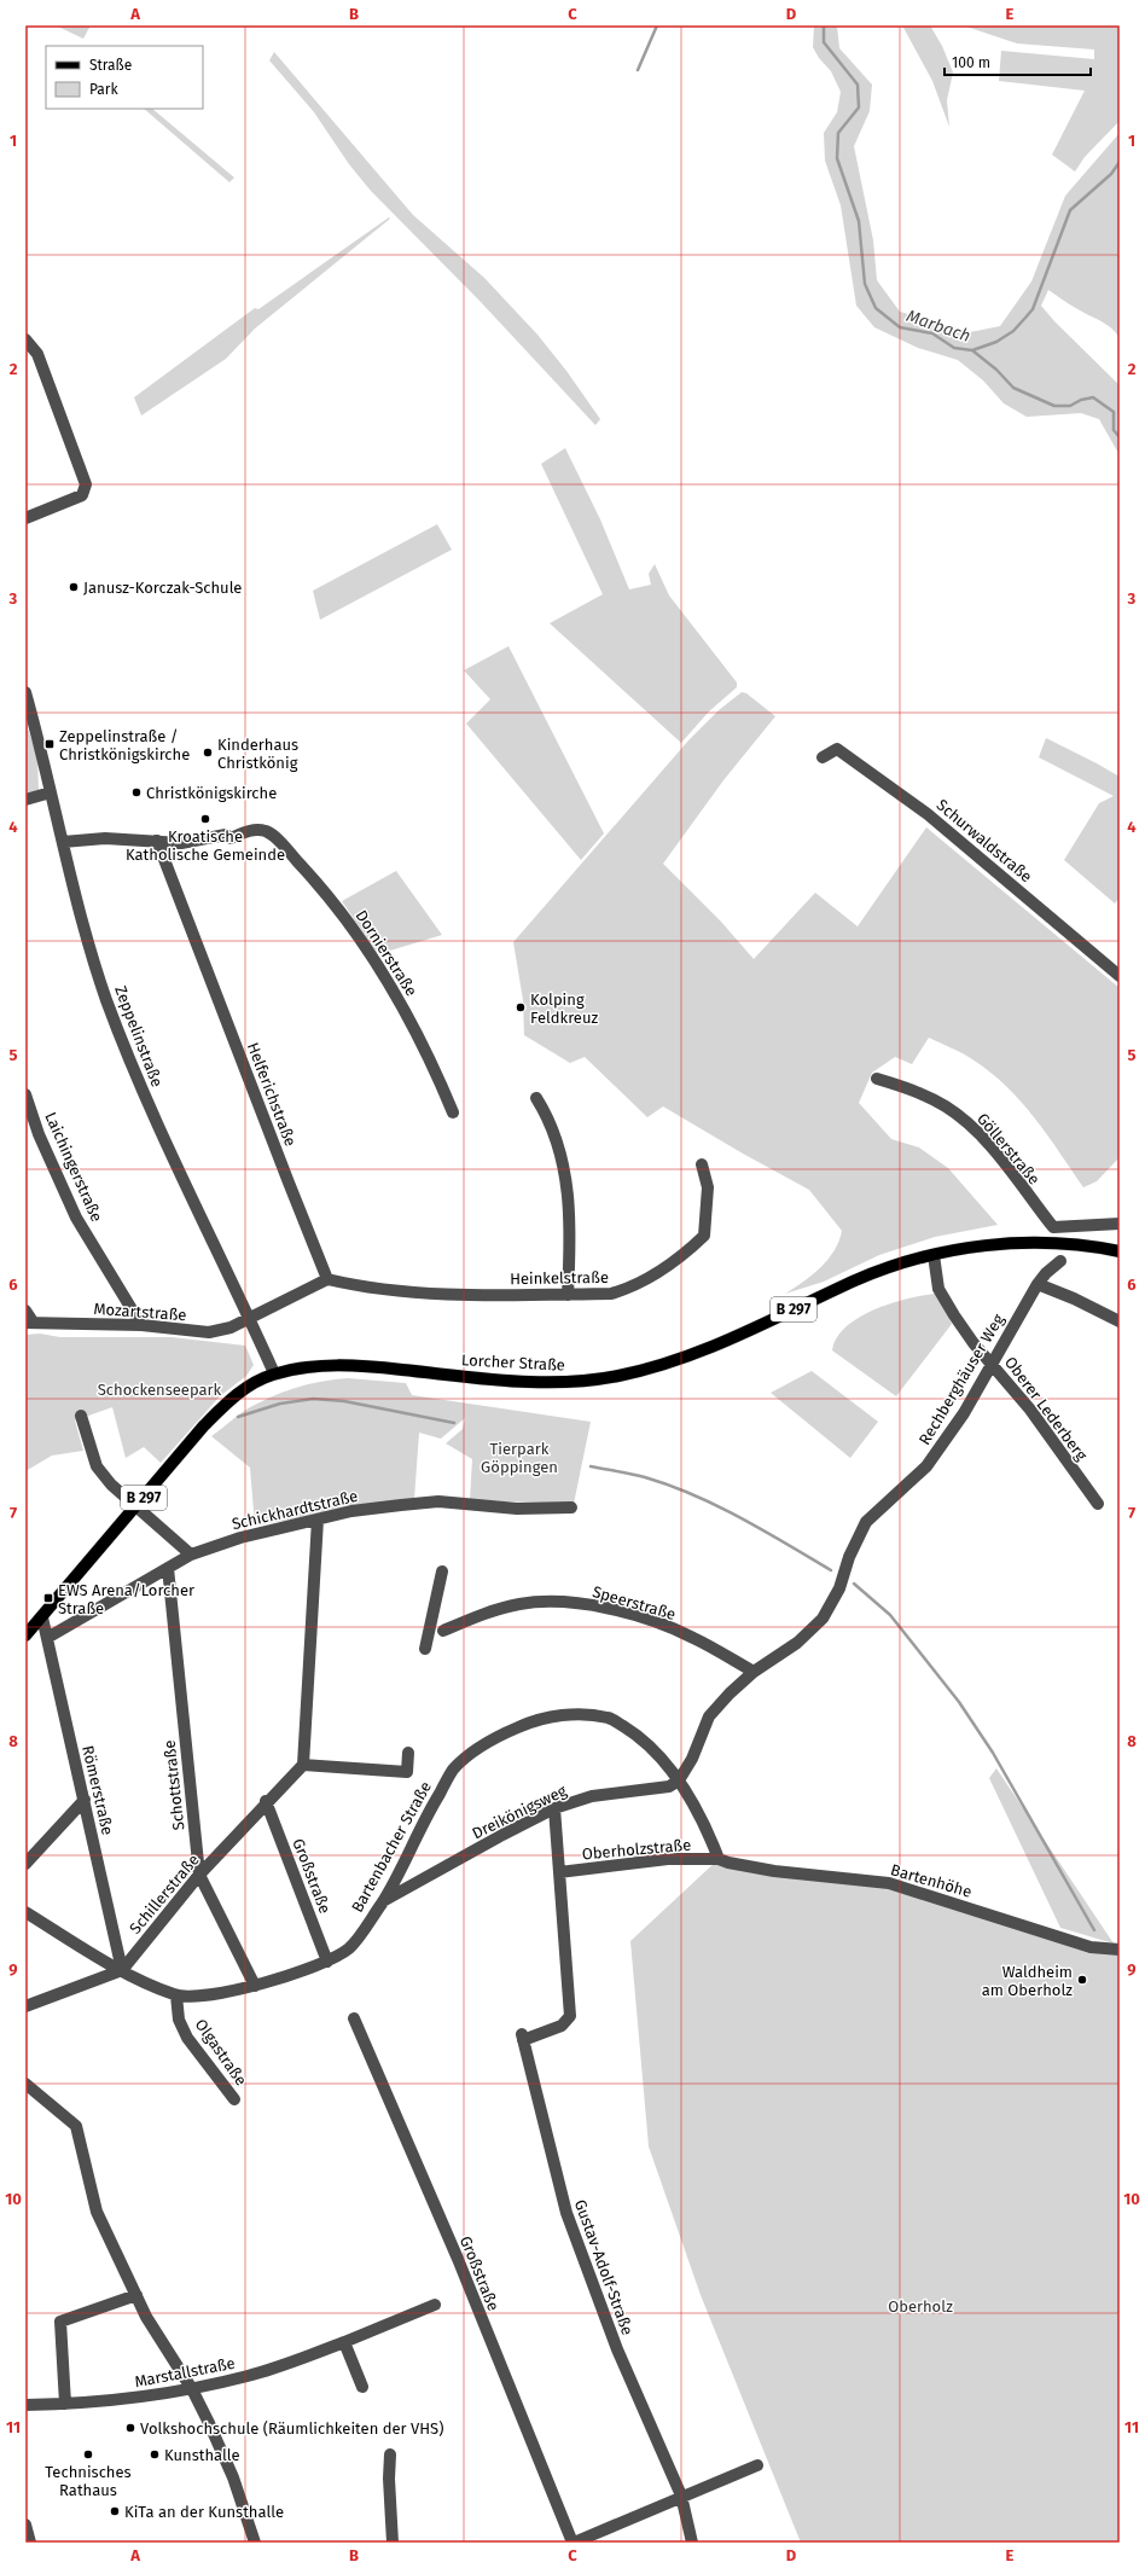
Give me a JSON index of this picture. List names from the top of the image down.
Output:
{
  "streets": {
    "main road": ["B 297", "Lorcher Straße"],
    "street": [
      "Schurwaldstraße",
      "Dornierstraße",
      "Zeppelinstraße",
      "Helferichstraße",
      "Göllerstraße",
      "Laichingerstraße",
      "Heinkelstraße",
      "Mozartstraße",
      "Rechberghäuser Weg",
      "Oberer Lederberg",
      "Schickhardtstraße",
      "Speerstraße",
      "Schottstraße",
      "Römerstraße",
      "Dreikönigsweg",
      "Bartenbacher Straße",
      "Oberholzstraße",
      "Großstraße",
      "Bartenhöhe",
      "Schillerstraße",
      "Olgastraße",
      "Gustav-Adolf-Straße",
      "Marstallstraße"
    ]
  },
  "crossings": [
    ["Dornierstraße", "Helferichstraße"],
    ["Zeppelinstraße", "Mozartstraße"],
    ["Zeppelinstraße", "Lorcher Straße"],
    ["Helferichstraße", "Heinkelstraße"],
    ["Laichingerstraße", "Mozartstraße"],
    ["Lorcher Straße", "Oberer Lederberg"],
    ["Lorcher Straße", "Römerstraße"],
    ["Rechberghäuser Weg", "Oberer Lederberg"],
    ["Rechberghäuser Weg", "Speerstraße"],
    ["Rechberghäuser Weg", "Dreikönigsweg"],
    ["Rechberghäuser Weg", "Bartenbacher Straße"],
    ["Schickhardtstraße", "Schottstraße"],
    ["Schickhardtstraße", "Römerstraße"],
    ["Schottstraße", "Bartenbacher Straße"],
    ["Schottstraße", "Schillerstraße"],
    ["Römerstraße", "Bartenbacher Straße"],
    ["Römerstraße", "Schillerstraße"],
    ["Dreikönigsweg", "Bartenbacher Straße"],
    ["Dreikönigsweg", "Gustav-Adolf-Straße"],
    ["Bartenbacher Straße", "Oberholzstraße"],
    ["Bartenbacher Straße", "Großstraße"],
    ["Bartenbacher Straße", "Bartenhöhe"],
    ["Bartenbacher Straße", "Schillerstraße"],
    ["Bartenbacher Straße", "Olgastraße"],
    ["Oberholzstraße", "Bartenhöhe"],
    ["Oberholzstraße", "Gustav-Adolf-Straße"],
    ["Großstraße", "Schillerstraße"]
  ],
  "water": ["Marbach"],
  "parks": ["Schockenseepark", "Tierpark Göppingen", "Oberholz"],
  "places": {
    "other": [
      "Janusz-Korczak-Schule",
      "Kinderhaus Christkönig",
      "Christkönigskirche",
      "Kroatische Katholische Gemeinde",
      "Kolping Feldkreuz",
      "Waldheim am Oberholz",
      "Volkshochschule (Räumlichkeiten der VHS)",
      "Technisches Rathaus",
      "Kunsthalle",
      "KiTa an der Kunsthalle"
    ],
    "transit": ["Zeppelinstraße / Christkönigskirche", "EWS Arena/Lorcher Straße"]
  },
  "legend": ["Straße", "Park"],
  "scale_bar": "100 m",
  "grid": {
    "columns": [
      "A",
      "B",
      "C",
      "D",
      "E"
    ],
    "rows": [
      "1",
      "2",
      "3",
      "4",
      "5",
      "6",
      "7",
      "8",
      "9",
      "10",
      "11"
    ]
  }
}
